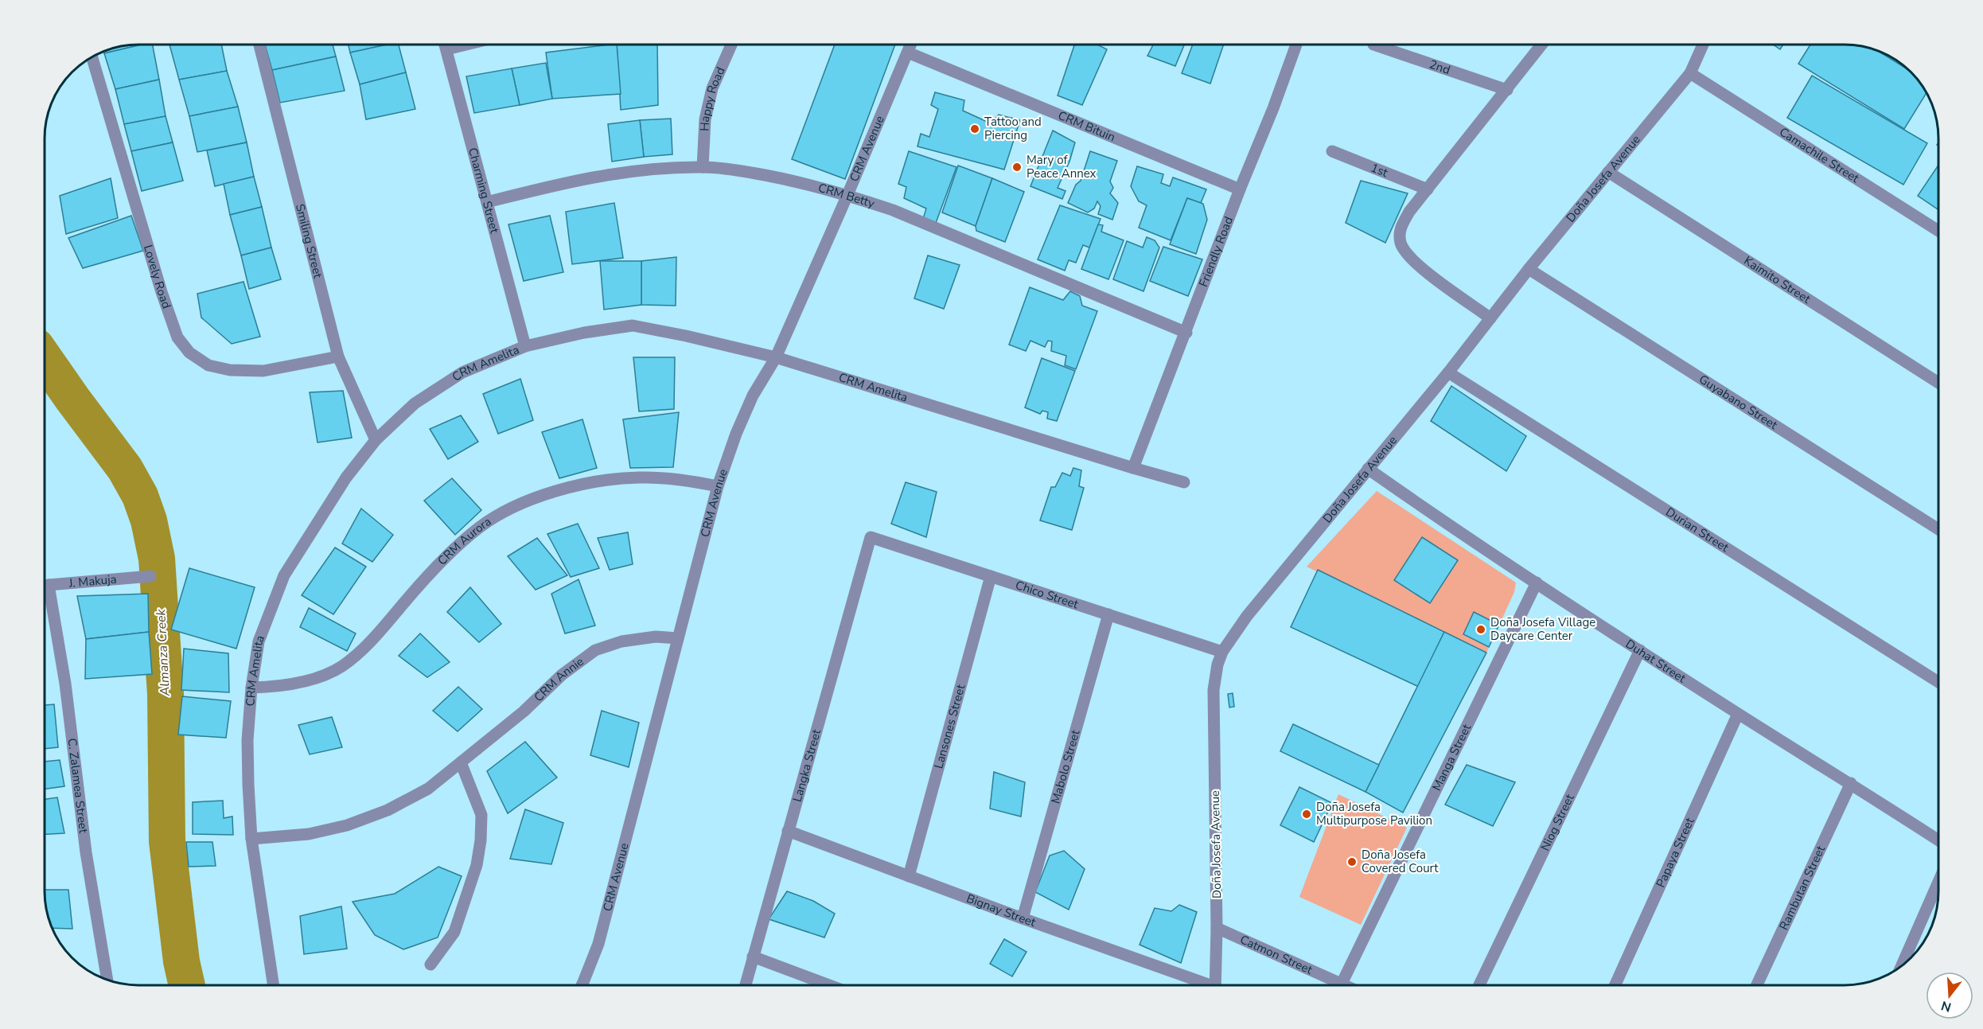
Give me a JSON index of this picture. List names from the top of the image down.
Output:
{
  "streets": {
    "street": [
      "2nd",
      "Happy Road",
      "CRM Bituin",
      "CRM Avenue",
      "Camachile Street",
      "1st",
      "Doña Josefa Avenue",
      "Charming Street",
      "CRM Betty",
      "Smiling Street",
      "Friendly Road",
      "Lovely Road",
      "Kaimito Street",
      "CRM Amelita",
      "Guyabano Street",
      "Durian Street",
      "CRM Aurora",
      "J. Makuja",
      "Chico Street",
      "Duhat Street",
      "CRM Annie",
      "Lansones Street",
      "Manga Street",
      "Langka Street",
      "Mabolo Street",
      "C. Zalamea Street",
      "Niog Street",
      "Papaya Street",
      "Rambutan Street",
      "Bignay Street",
      "Catmon Street"
    ]
  },
  "crossings": [
    ["Happy Road", "CRM Betty"],
    ["CRM Bituin", "CRM Avenue"],
    ["CRM Bituin", "Friendly Road"],
    ["CRM Avenue", "CRM Betty"],
    ["CRM Avenue", "CRM Amelita"],
    ["CRM Avenue", "CRM Aurora"],
    ["CRM Avenue", "CRM Annie"],
    ["Camachile Street", "Doña Josefa Avenue"],
    ["Doña Josefa Avenue", "Kaimito Street"],
    ["Doña Josefa Avenue", "Guyabano Street"],
    ["Doña Josefa Avenue", "Durian Street"],
    ["Doña Josefa Avenue", "Chico Street"],
    ["Doña Josefa Avenue", "Duhat Street"],
    ["Doña Josefa Avenue", "Catmon Street"],
    ["Charming Street", "CRM Betty"],
    ["Charming Street", "CRM Amelita"],
    ["CRM Betty", "Friendly Road"],
    ["Smiling Street", "Lovely Road"],
    ["Smiling Street", "CRM Amelita"],
    ["Friendly Road", "CRM Amelita"],
    ["CRM Amelita", "CRM Aurora"],
    ["CRM Amelita", "CRM Annie"],
    ["J. Makuja", "C. Zalamea Street"],
    ["Chico Street", "Lansones Street"],
    ["Chico Street", "Langka Street"],
    ["Chico Street", "Mabolo Street"],
    ["Duhat Street", "Manga Street"],
    ["Duhat Street", "Niog Street"],
    ["Duhat Street", "Papaya Street"],
    ["Duhat Street", "Rambutan Street"],
    ["Lansones Street", "Bignay Street"],
    ["Manga Street", "Catmon Street"],
    ["Langka Street", "Bignay Street"],
    ["Mabolo Street", "Bignay Street"]
  ],
  "water": ["Almanza Creek"],
  "places": [
    "Tattoo and Piercing",
    "Mary of Peace Annex",
    "Doña Josefa Village Daycare Center",
    "Doña Josefa Multipurpose Pavilion",
    "Doña Josefa Covered Court"
  ],
  "north": "bottom"
}
